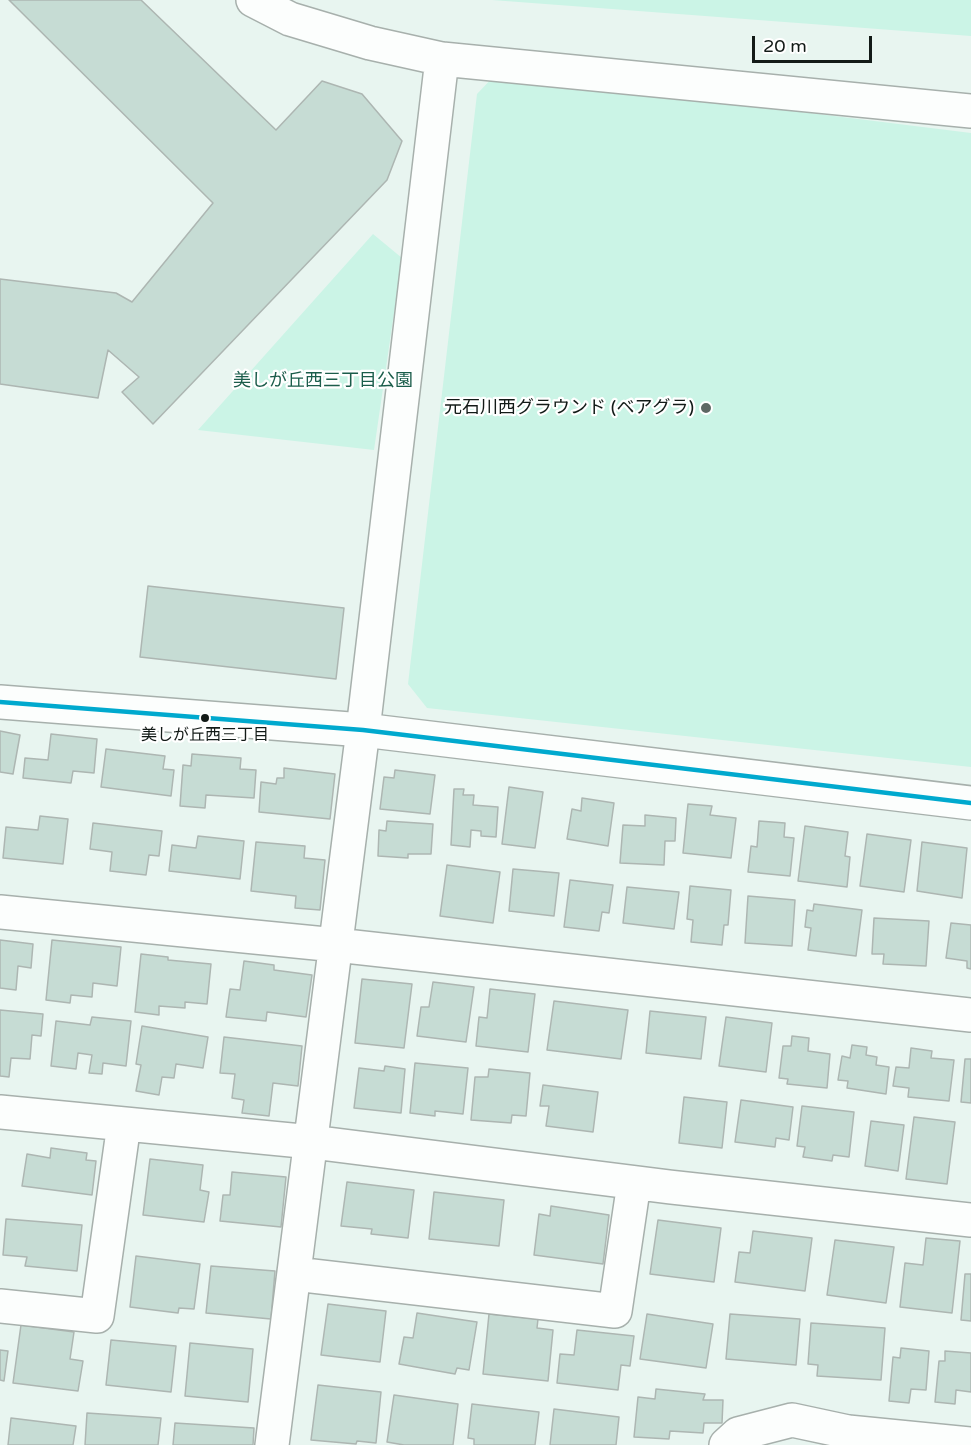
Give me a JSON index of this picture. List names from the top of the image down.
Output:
{
  "parks": ["美しが丘西三丁目公園"],
  "places": ["元石川西グラウンド (ベアグラ)", "美しが丘西三丁目"],
  "scale_bar": "20 m"
}
